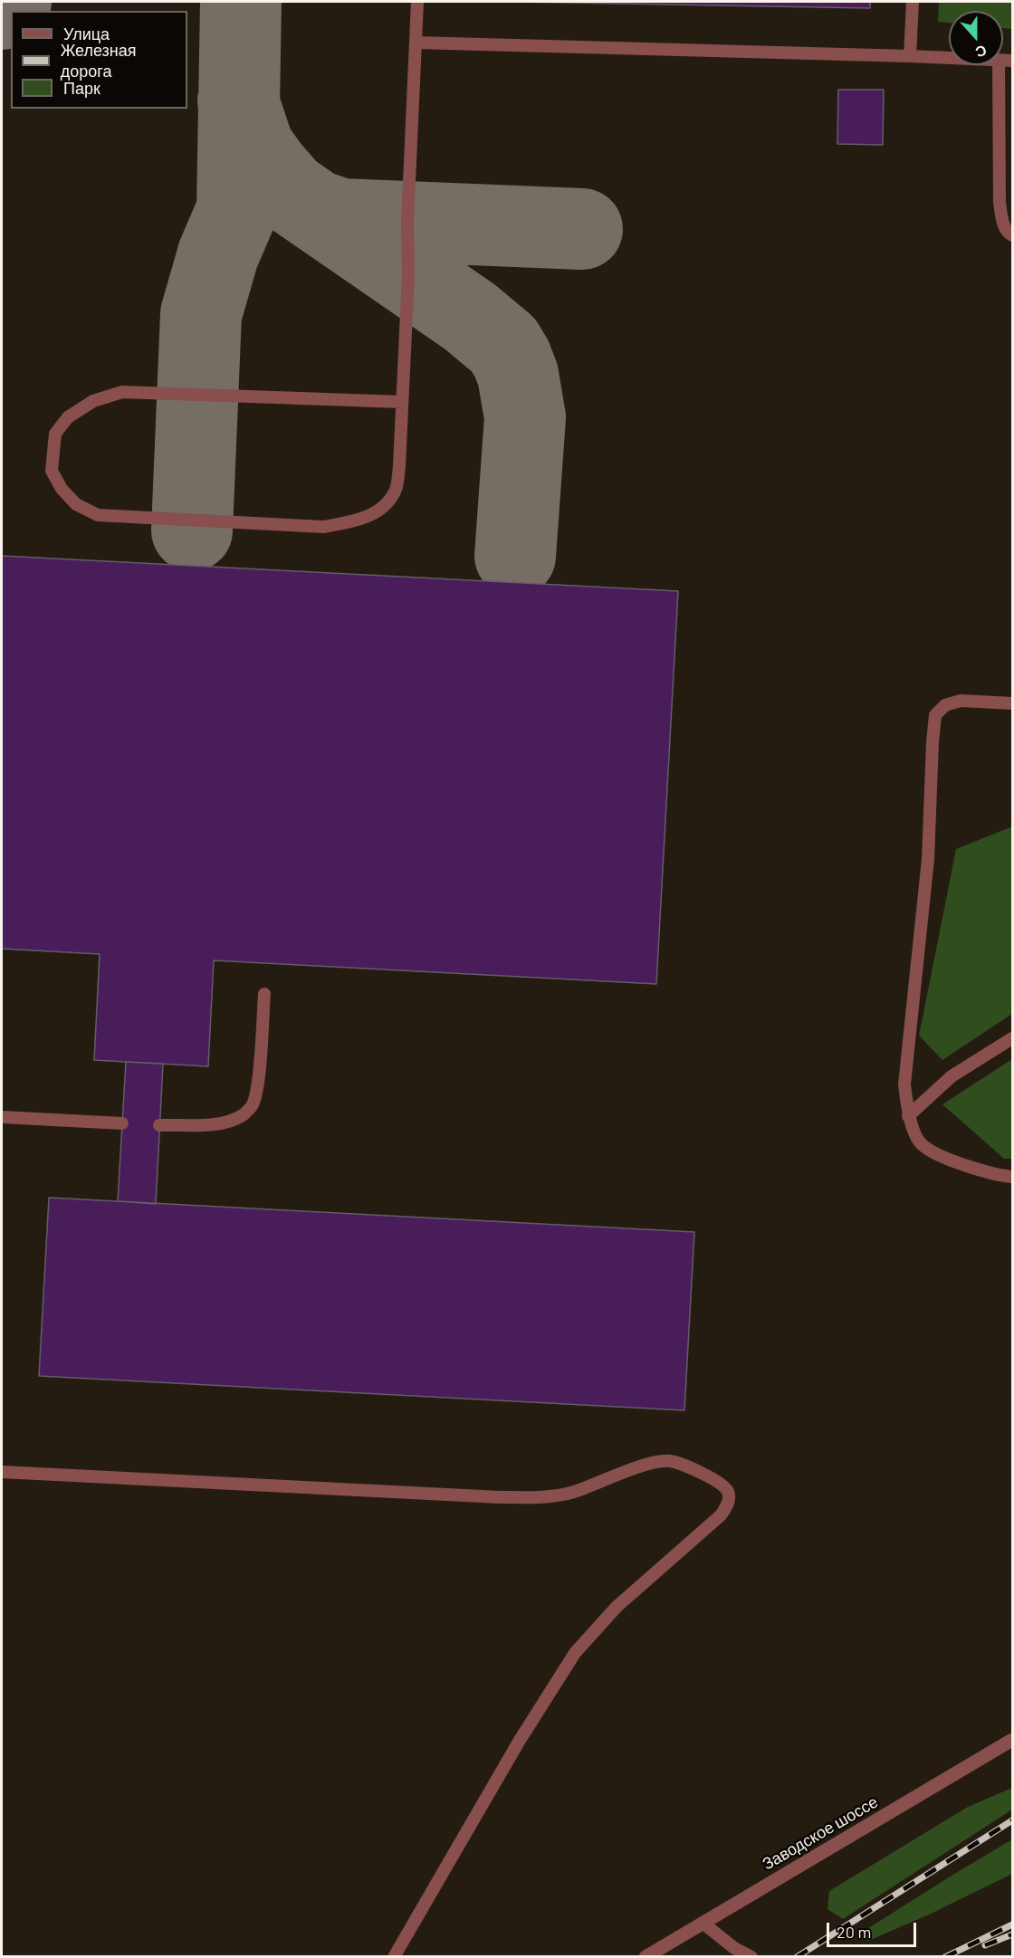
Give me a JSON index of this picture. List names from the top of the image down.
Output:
{
  "streets": {
    "street": ["Заводское шоссе"]
  },
  "legend": ["Улица", "Железная дорога", "Парк"],
  "scale_bar": "20 m",
  "north": "bottom"
}
